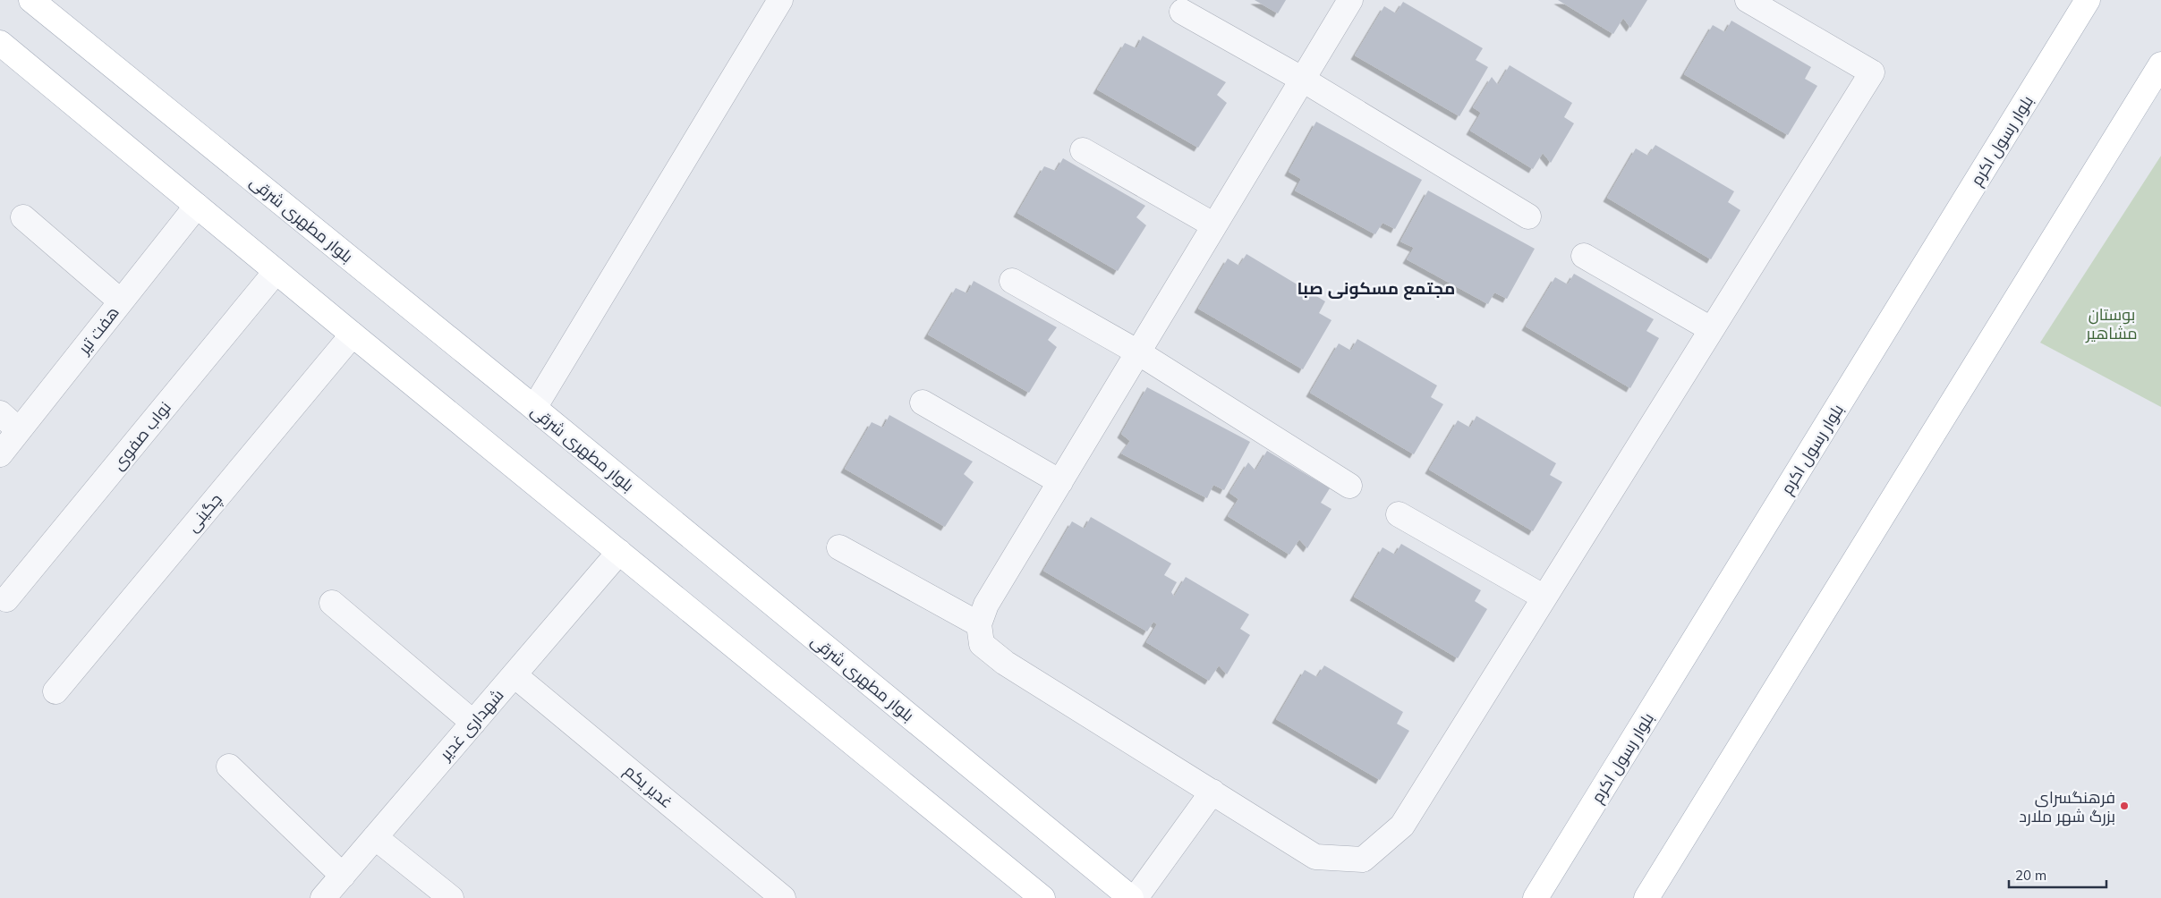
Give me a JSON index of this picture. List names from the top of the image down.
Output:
{
  "streets": {
    "main road": ["بلوار رسول اکرم", "بلوار مطهری شرقی"],
    "street": [
      "هفت تیر",
      "نواب صفوی",
      "چگینی",
      "شهداری غدیر",
      "غدیر یکم"
    ]
  },
  "crossings": [
    ["شهداری غدیر", "غدیر یکم"]
  ],
  "districts": ["مجتمع مسکونی صبا"],
  "parks": ["بوستان مشاهیر"],
  "places": ["فرهنگسرای بزرگ شهر ملارد"],
  "scale_bar": "20 m"
}
